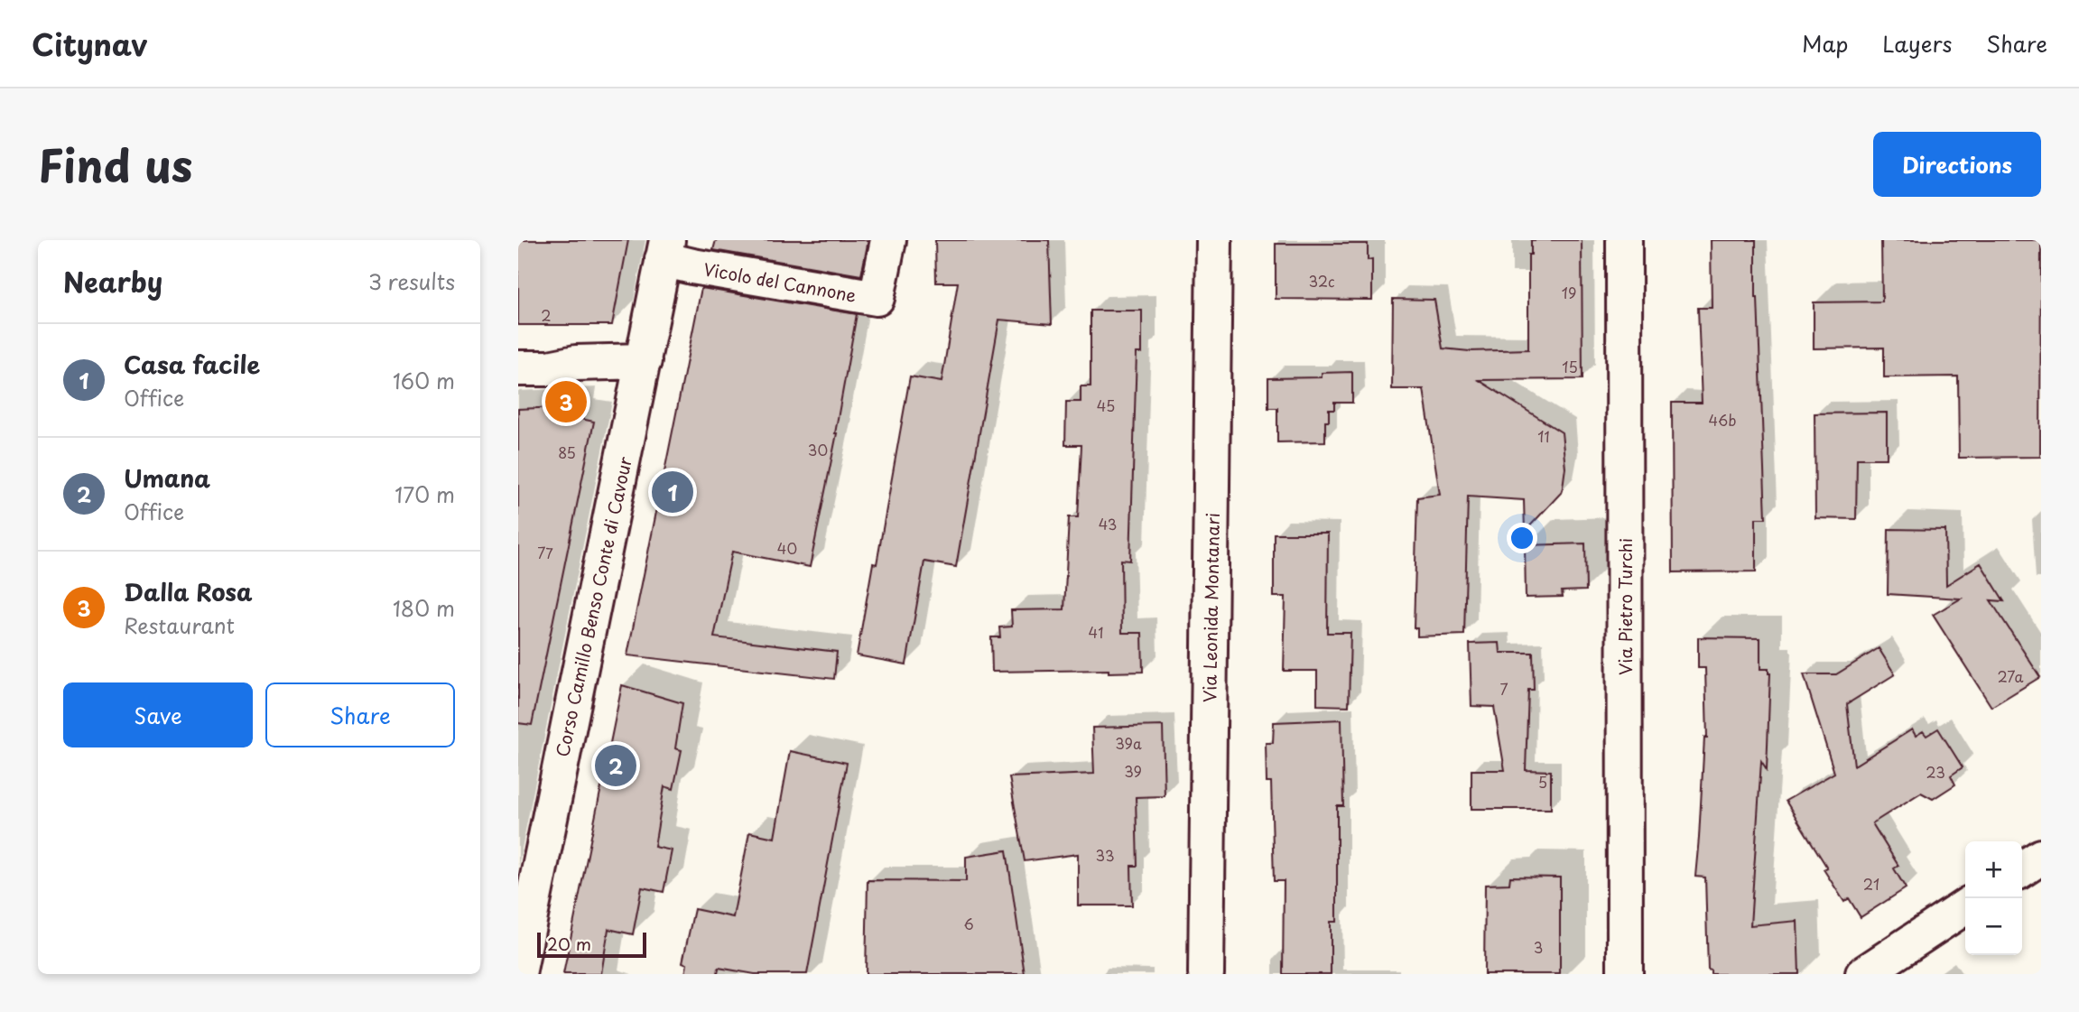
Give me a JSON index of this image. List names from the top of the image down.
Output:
{
  "streets": {
    "street": [
      "Vicolo del Cannone",
      "Corso Camillo Benso Conte di Cavour",
      "Via Pietro Turchi",
      "Via Leonida Montanari"
    ]
  },
  "crossings": [
    ["Vicolo del Cannone", "Corso Camillo Benso Conte di Cavour"]
  ],
  "house_numbers": [
    "32c",
    "19",
    "2",
    "15",
    "45",
    "46b",
    "11",
    "30",
    "85",
    "43",
    "40",
    "77",
    "41",
    "27a",
    "7",
    "39a",
    "39",
    "23",
    "5",
    "33",
    "21",
    "6",
    "3"
  ],
  "scale_bar": "20 m",
  "page": {
    "header": "Citynav",
    "nav": ["Map", "Layers", "Share"],
    "title": "Find us",
    "buttons": [
      "Directions",
      ["Save", "Share"]
    ],
    "heading": ["Nearby", "3 results"],
    "list": [
      {
        "mark": "1",
        "name": "Casa facile",
        "note": "Office",
        "value": "160 m"
      },
      {
        "mark": "2",
        "name": "Umana",
        "note": "Office",
        "value": "170 m"
      },
      {
        "mark": "3",
        "name": "Dalla Rosa",
        "note": "Restaurant",
        "value": "180 m"
      }
    ],
    "pins": ["3", "1", "2"],
    "map_buttons": ["+", "−"],
    "scale": "20 m"
  }
}
